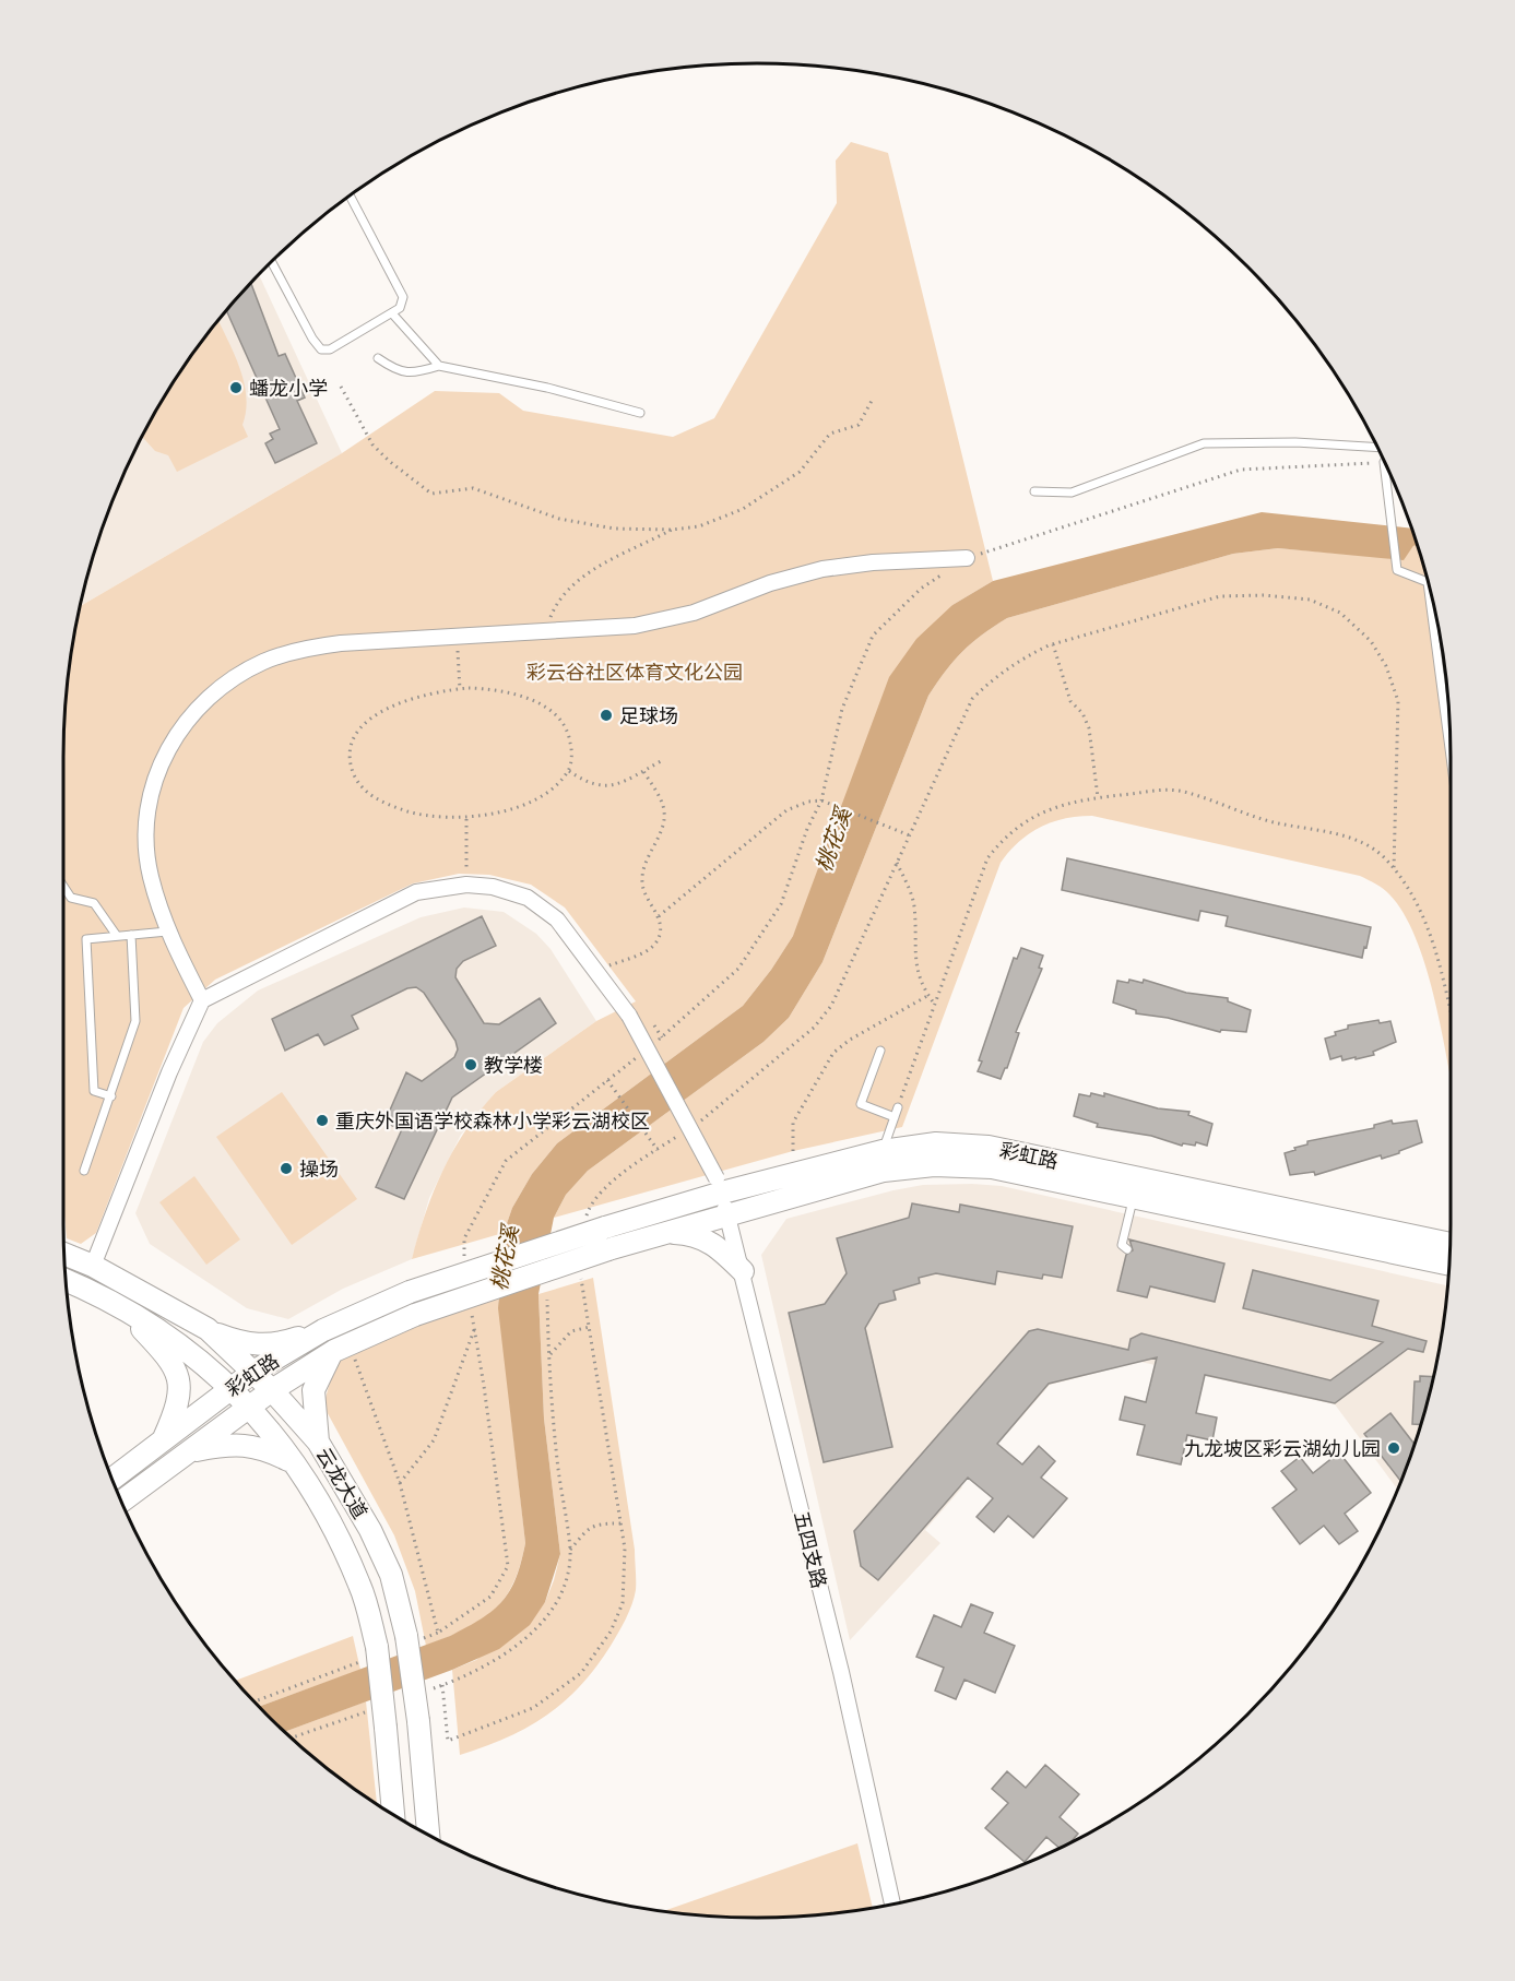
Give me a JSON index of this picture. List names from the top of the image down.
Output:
{
  "streets": {
    "main road": ["彩虹路", "云龙大道"],
    "street": ["五四支路"]
  },
  "crossings": [
    ["彩虹路", "云龙大道"],
    ["彩虹路", "五四支路"]
  ],
  "water": ["桃花溪"],
  "parks": ["彩云谷社区体育文化公园"],
  "places": [
    "蟠龙小学",
    "足球场",
    "教学楼",
    "重庆外国语学校森林小学彩云湖校区",
    "操场",
    "九龙坡区彩云湖幼儿园"
  ]
}
